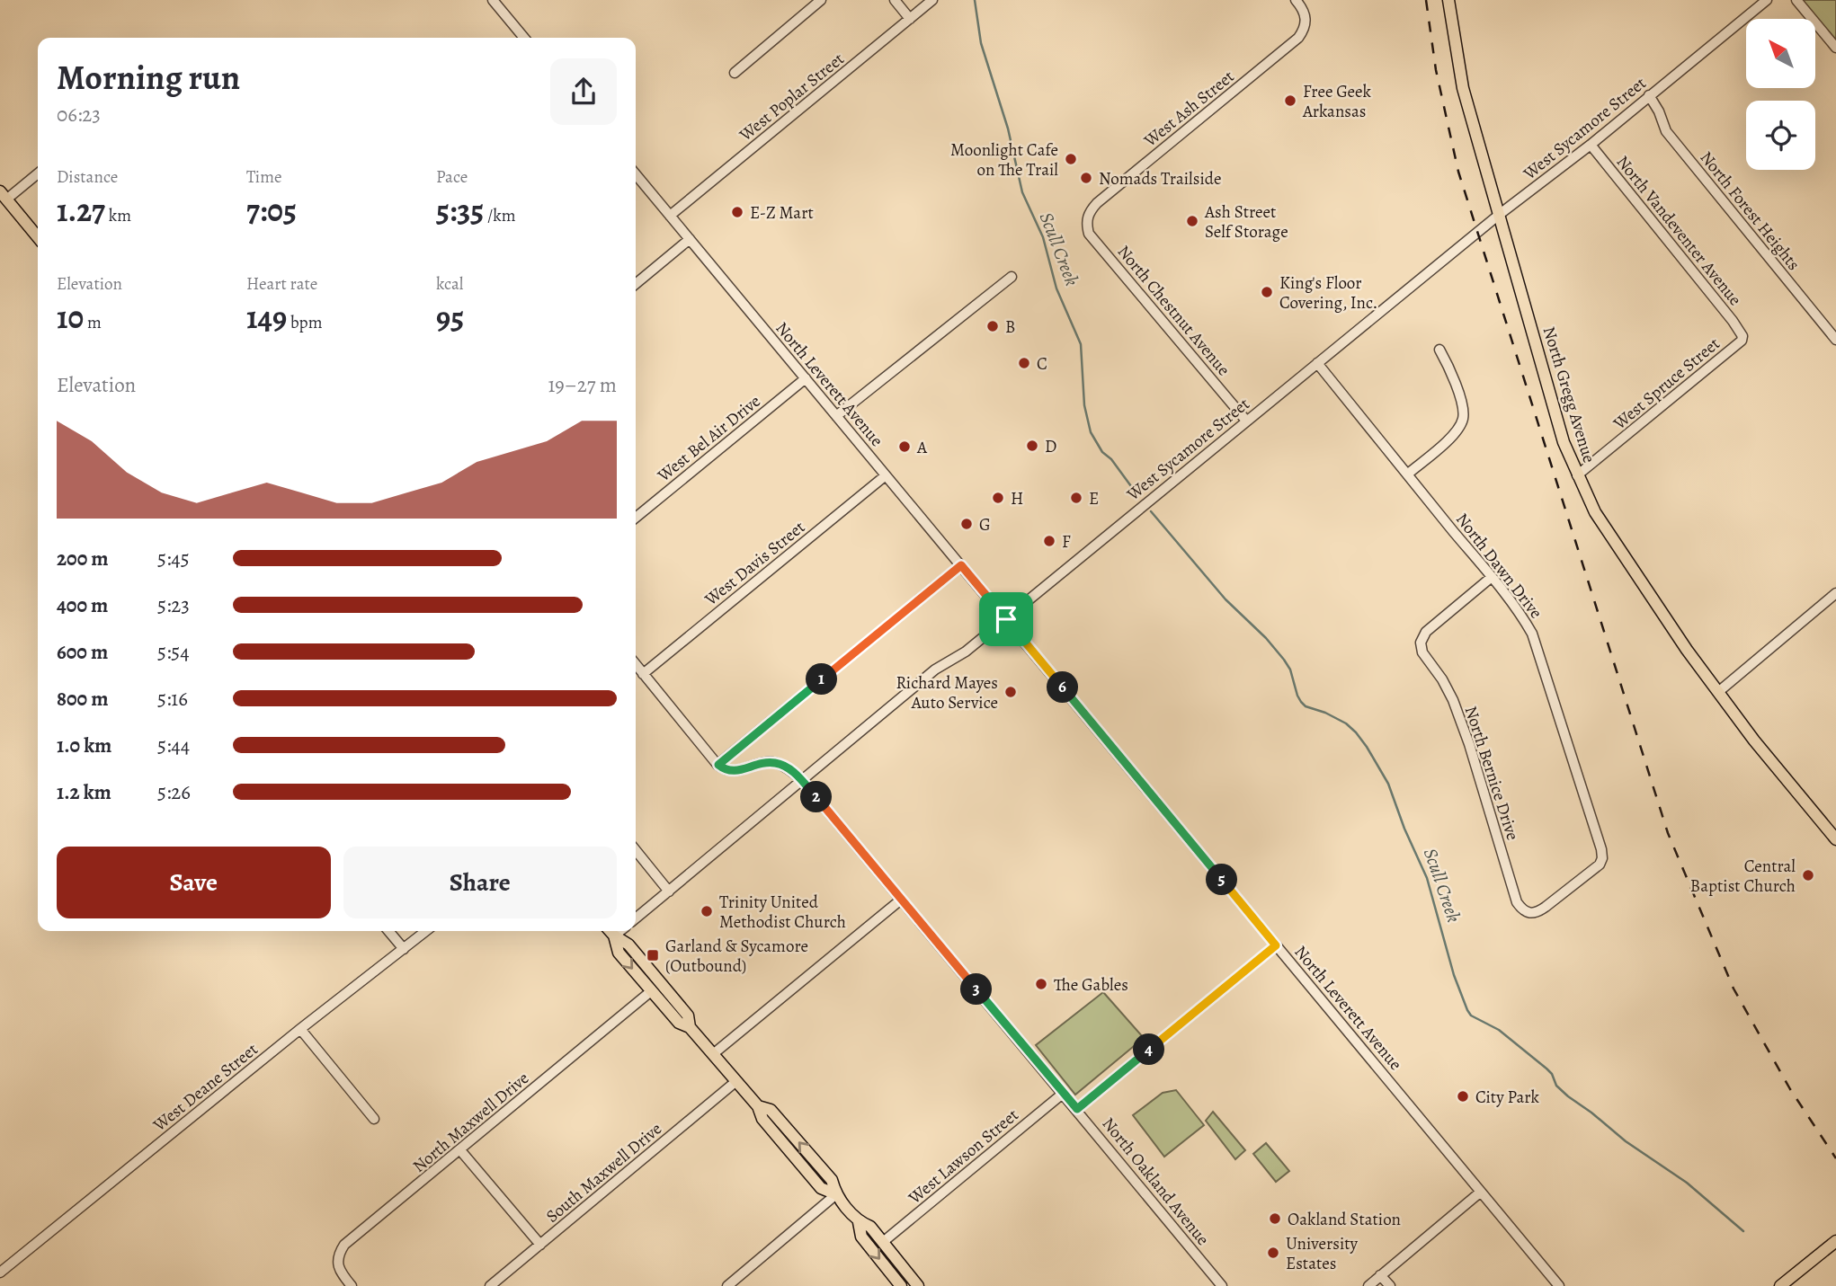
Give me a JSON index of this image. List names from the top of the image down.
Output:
{
  "streets": {
    "main road": ["North Gregg Avenue"],
    "street": [
      "West Poplar Street",
      "West Ash Street",
      "West Sycamore Street",
      "North Forest Heights",
      "North Vandeventer Avenue",
      "North Chestnut Avenue",
      "West Spruce Street",
      "North Leverett Avenue",
      "West Bel Air Drive",
      "West Davis Street",
      "North Dawn Drive",
      "North Bernice Drive",
      "West Deane Street",
      "North Maxwell Drive",
      "West Lawson Street",
      "South Maxwell Drive",
      "North Oakland Avenue"
    ]
  },
  "crossings": [
    ["West Poplar Street", "North Leverett Avenue"],
    ["West Ash Street", "North Chestnut Avenue"],
    ["West Sycamore Street", "North Forest Heights"],
    ["West Sycamore Street", "North Vandeventer Avenue"],
    ["West Sycamore Street", "North Chestnut Avenue"],
    ["West Sycamore Street", "North Leverett Avenue"],
    ["West Sycamore Street", "North Gregg Avenue"],
    ["West Sycamore Street", "North Dawn Drive"],
    ["West Sycamore Street", "North Oakland Avenue"],
    ["North Vandeventer Avenue", "West Spruce Street"],
    ["West Spruce Street", "North Gregg Avenue"],
    ["North Leverett Avenue", "West Bel Air Drive"],
    ["North Leverett Avenue", "West Davis Street"],
    ["North Dawn Drive", "North Bernice Drive"],
    ["West Lawson Street", "North Oakland Avenue"]
  ],
  "water": ["Scull Creek"],
  "places": {
    "other": [
      "Free Geek Arkansas",
      "Moonlight Cafe on The Trail",
      "Nomads Trailside",
      "E-Z Mart",
      "Ash Street Self Storage",
      "King's Floor Covering, Inc.",
      "B",
      "C",
      "D",
      "A",
      "H",
      "E",
      "G",
      "F",
      "Richard Mayes Auto Service",
      "Central Baptist Church",
      "Trinity United Methodist Church",
      "The Gables",
      "City Park",
      "Oakland Station",
      "University Estates"
    ],
    "transit": ["Garland & Sycamore (Outbound)"]
  },
  "north": "top left",
  "page": {
    "heading": ["Morning run", "06:23"],
    "stats": [
      ["Distance", "1.27 km"],
      ["Time", "7:05"],
      ["Pace", "5:35 /km"],
      ["Elevation", "10 m"],
      ["Heart rate", "149 bpm"],
      ["kcal", "95"]
    ],
    "chart": ["Elevation", "19–27 m"],
    "list": [
      {
        "name": "200 m",
        "note": "5:45"
      },
      {
        "name": "400 m",
        "note": "5:23"
      },
      {
        "name": "600 m",
        "note": "5:54"
      },
      {
        "name": "800 m",
        "note": "5:16"
      },
      {
        "name": "1.0 km",
        "note": "5:44"
      },
      {
        "name": "1.2 km",
        "note": "5:26"
      }
    ],
    "pins": [
      "1",
      "6",
      "2",
      "5",
      "3",
      "4"
    ],
    "buttons": ["Save", "Share"]
  }
}
